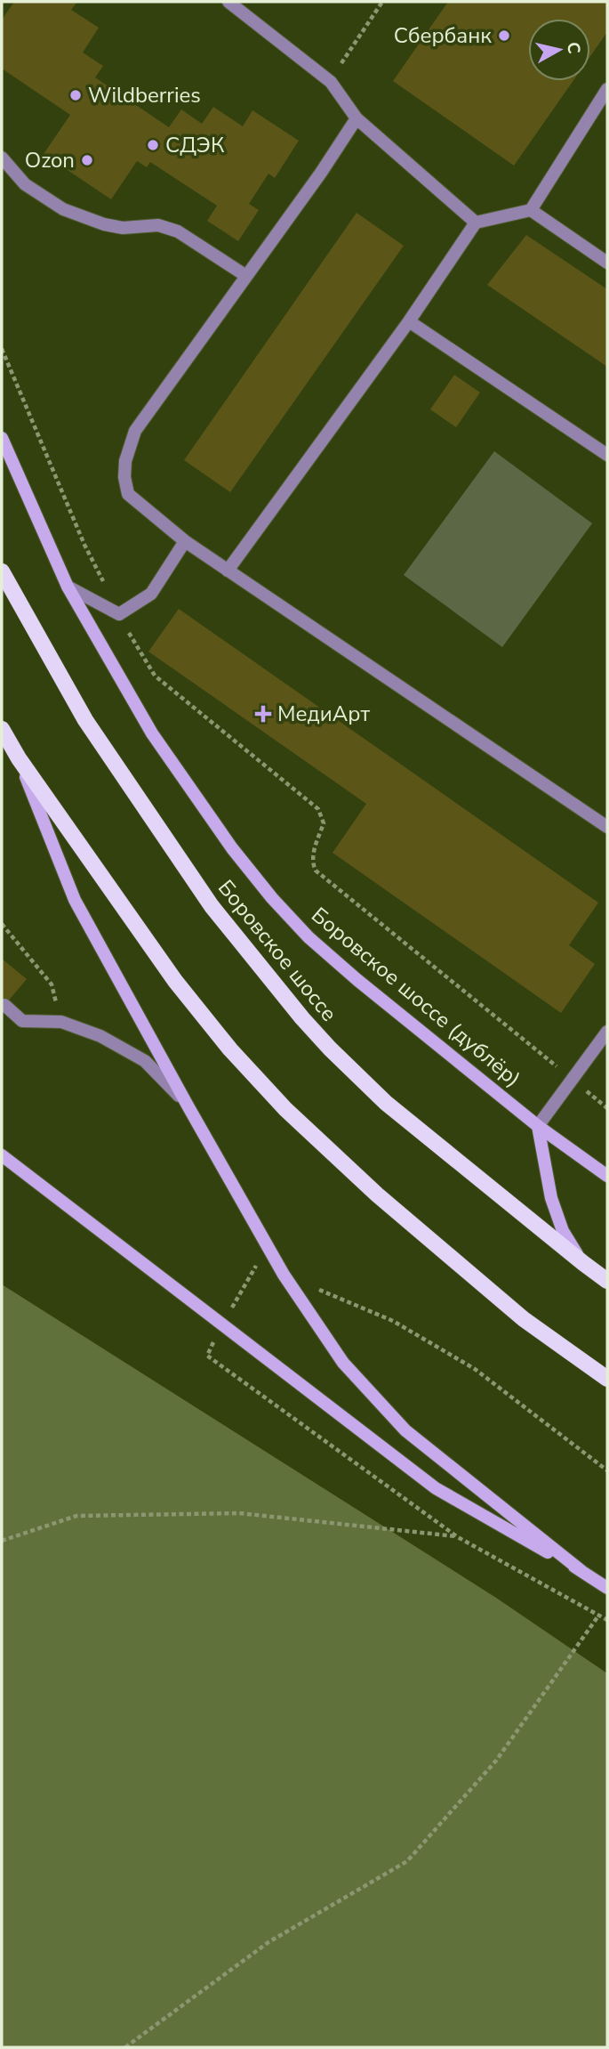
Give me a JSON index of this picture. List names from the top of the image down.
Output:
{
  "streets": {
    "main road": ["Боровское шоссе"],
    "street": ["Боровское шоссе (дублёр)"]
  },
  "places": {
    "other": [
      "Сбербанк",
      "Wildberries",
      "СДЭК",
      "Ozon"
    ],
    "health": ["МедиАрт"]
  },
  "north": "right"
}
